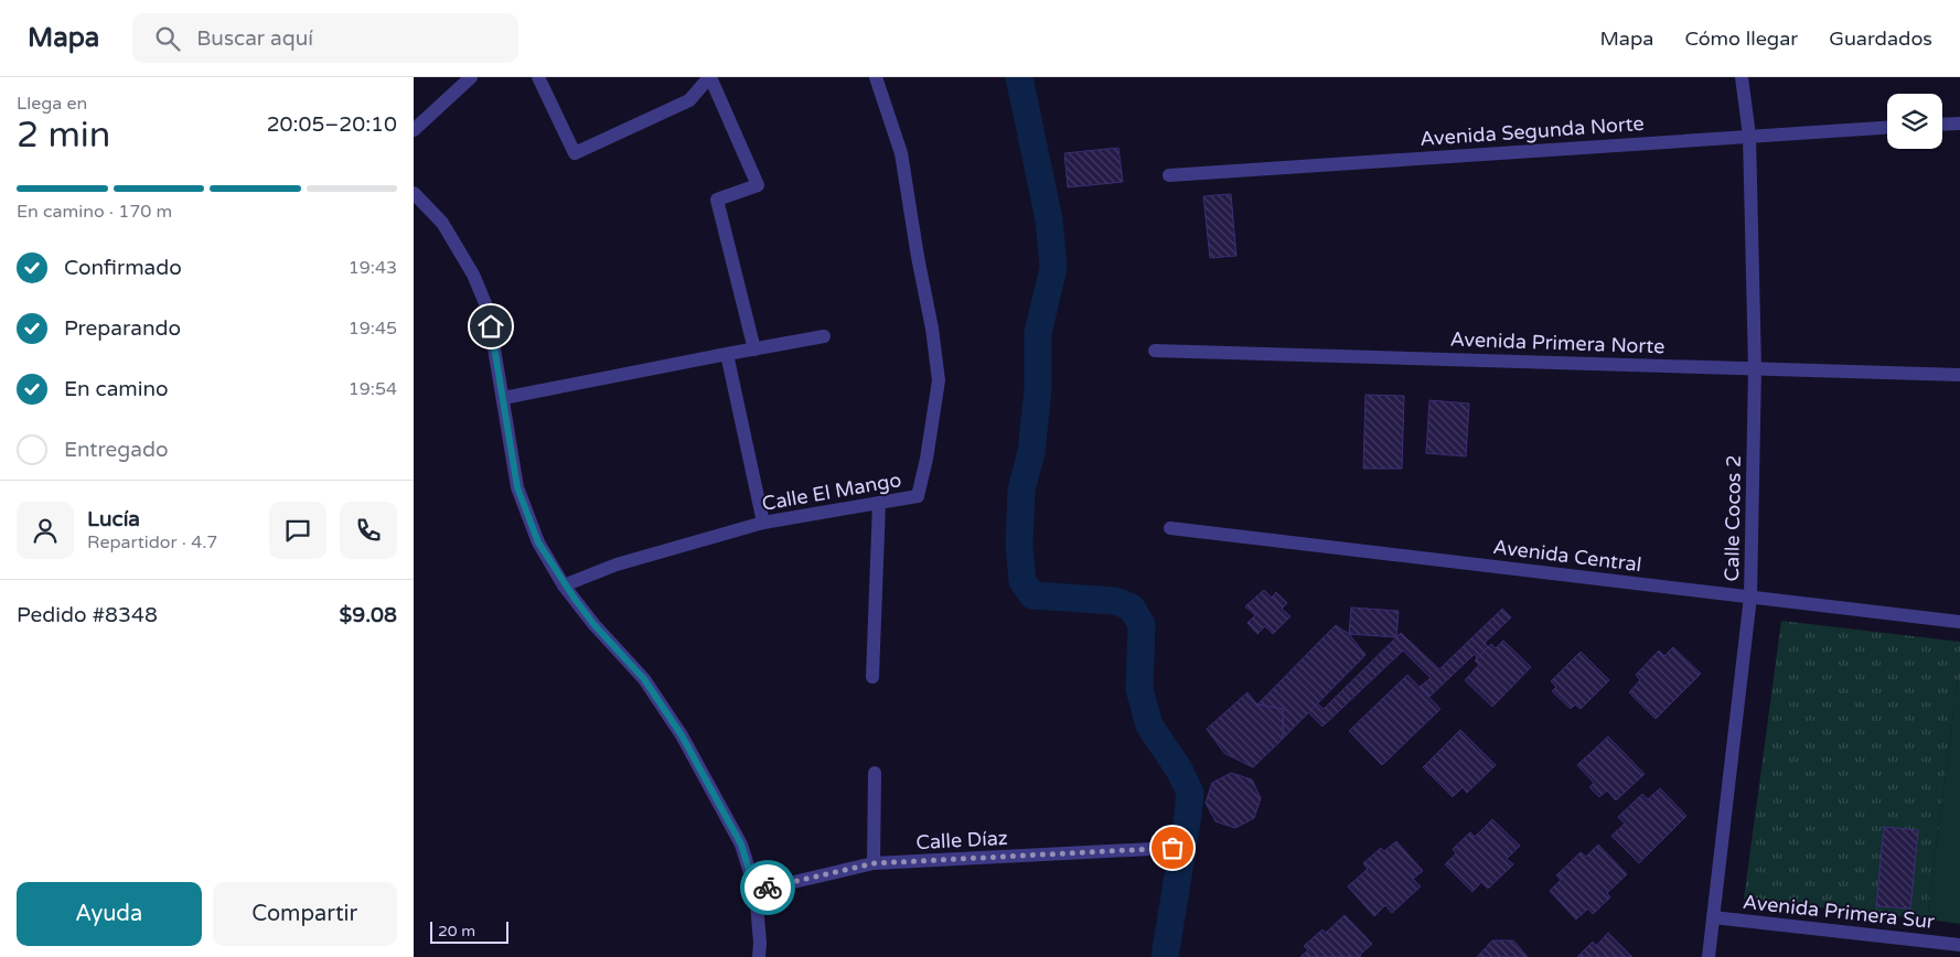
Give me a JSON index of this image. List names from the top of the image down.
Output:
{
  "streets": {
    "street": [
      "Avenida Segunda Norte",
      "Avenida Primera Norte",
      "Calle El Mango",
      "Calle Cocos 2",
      "Avenida Central",
      "Calle Díaz",
      "Avenida Primera Sur"
    ]
  },
  "crossings": [
    ["Avenida Segunda Norte", "Calle Cocos 2"],
    ["Avenida Primera Norte", "Calle Cocos 2"],
    ["Calle Cocos 2", "Avenida Central"],
    ["Calle Cocos 2", "Avenida Primera Sur"]
  ],
  "scale_bar": "20 m",
  "page": {
    "header": "Mapa",
    "search": "Buscar aquí",
    "nav": ["Mapa", "Cómo llegar", "Guardados"],
    "heading": ["2 min", "Llega en", "20:05–20:10"],
    "panel": [
      "Lucía",
      "Repartidor · 4.7",
      "Pedido #8348",
      "$9.08"
    ],
    "bar": "En camino · 170 m",
    "list": [
      ["Confirmado", "19:43"],
      ["Preparando", "19:45"],
      ["En camino", "19:54"],
      "Entregado"
    ],
    "buttons": ["Ayuda", "Compartir"],
    "scale": "20 m"
  }
}
